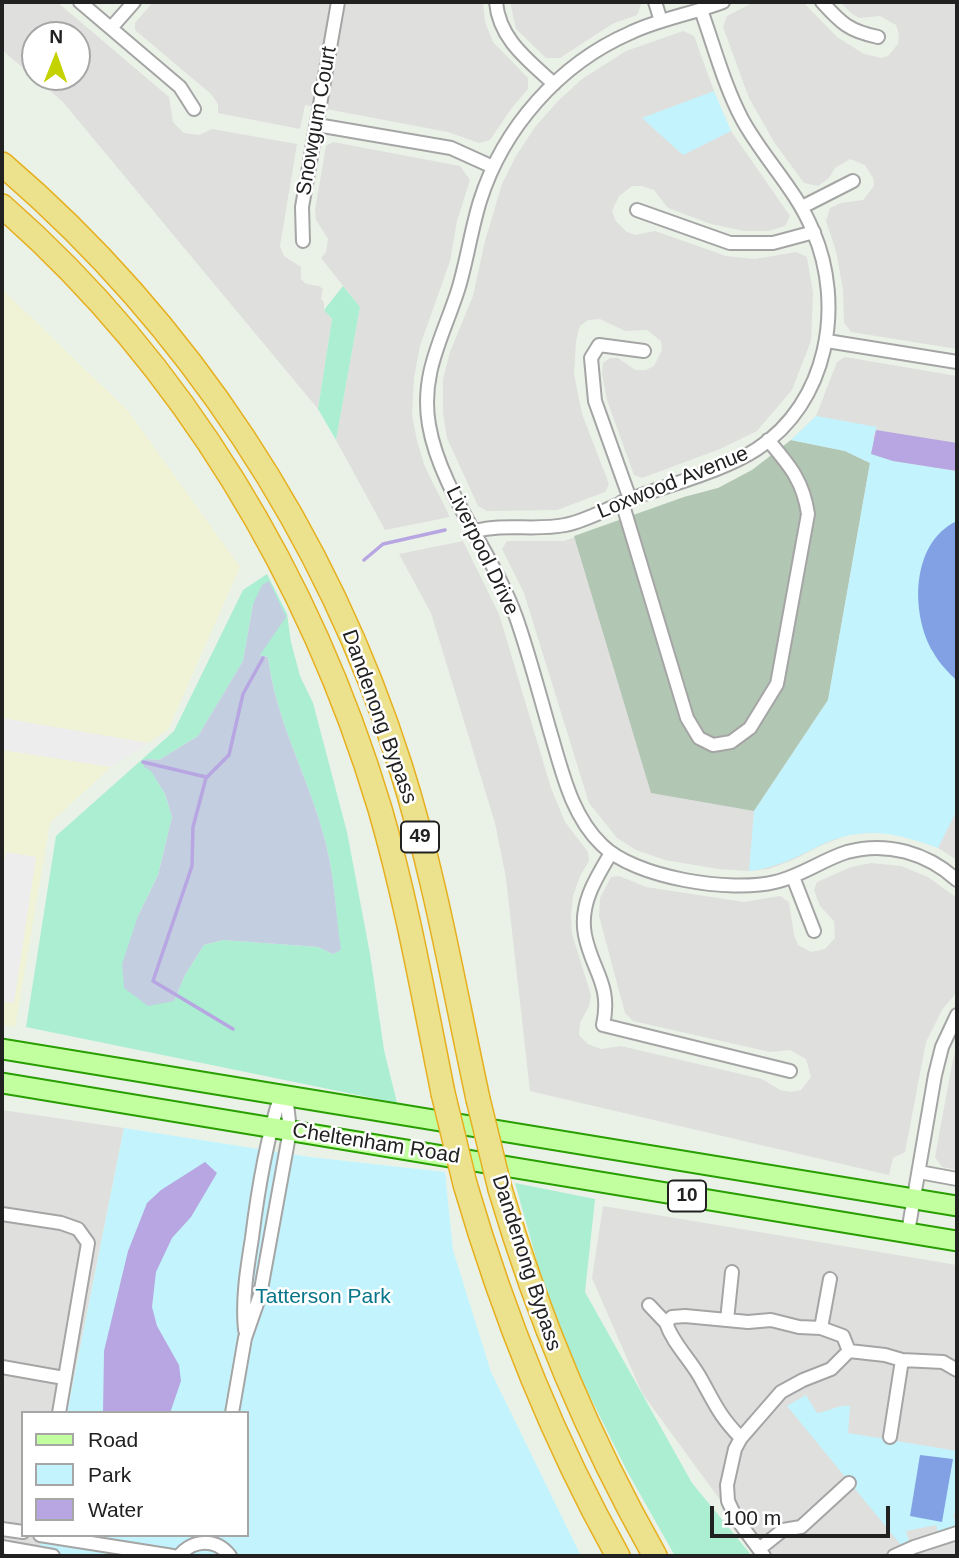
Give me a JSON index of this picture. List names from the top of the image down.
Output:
{
  "streets": {
    "highway": ["Dandenong Bypass", "49"],
    "main road": ["Cheltenham Road", "10"],
    "street": ["Snowgum Court", "Loxwood Avenue", "Liverpool Drive"]
  },
  "crossings": [
    ["Loxwood Avenue", "Liverpool Drive"]
  ],
  "parks": ["Tatterson Park"],
  "legend": ["Road", "Park", "Water"],
  "scale_bar": "100 m",
  "north": "top"
}
